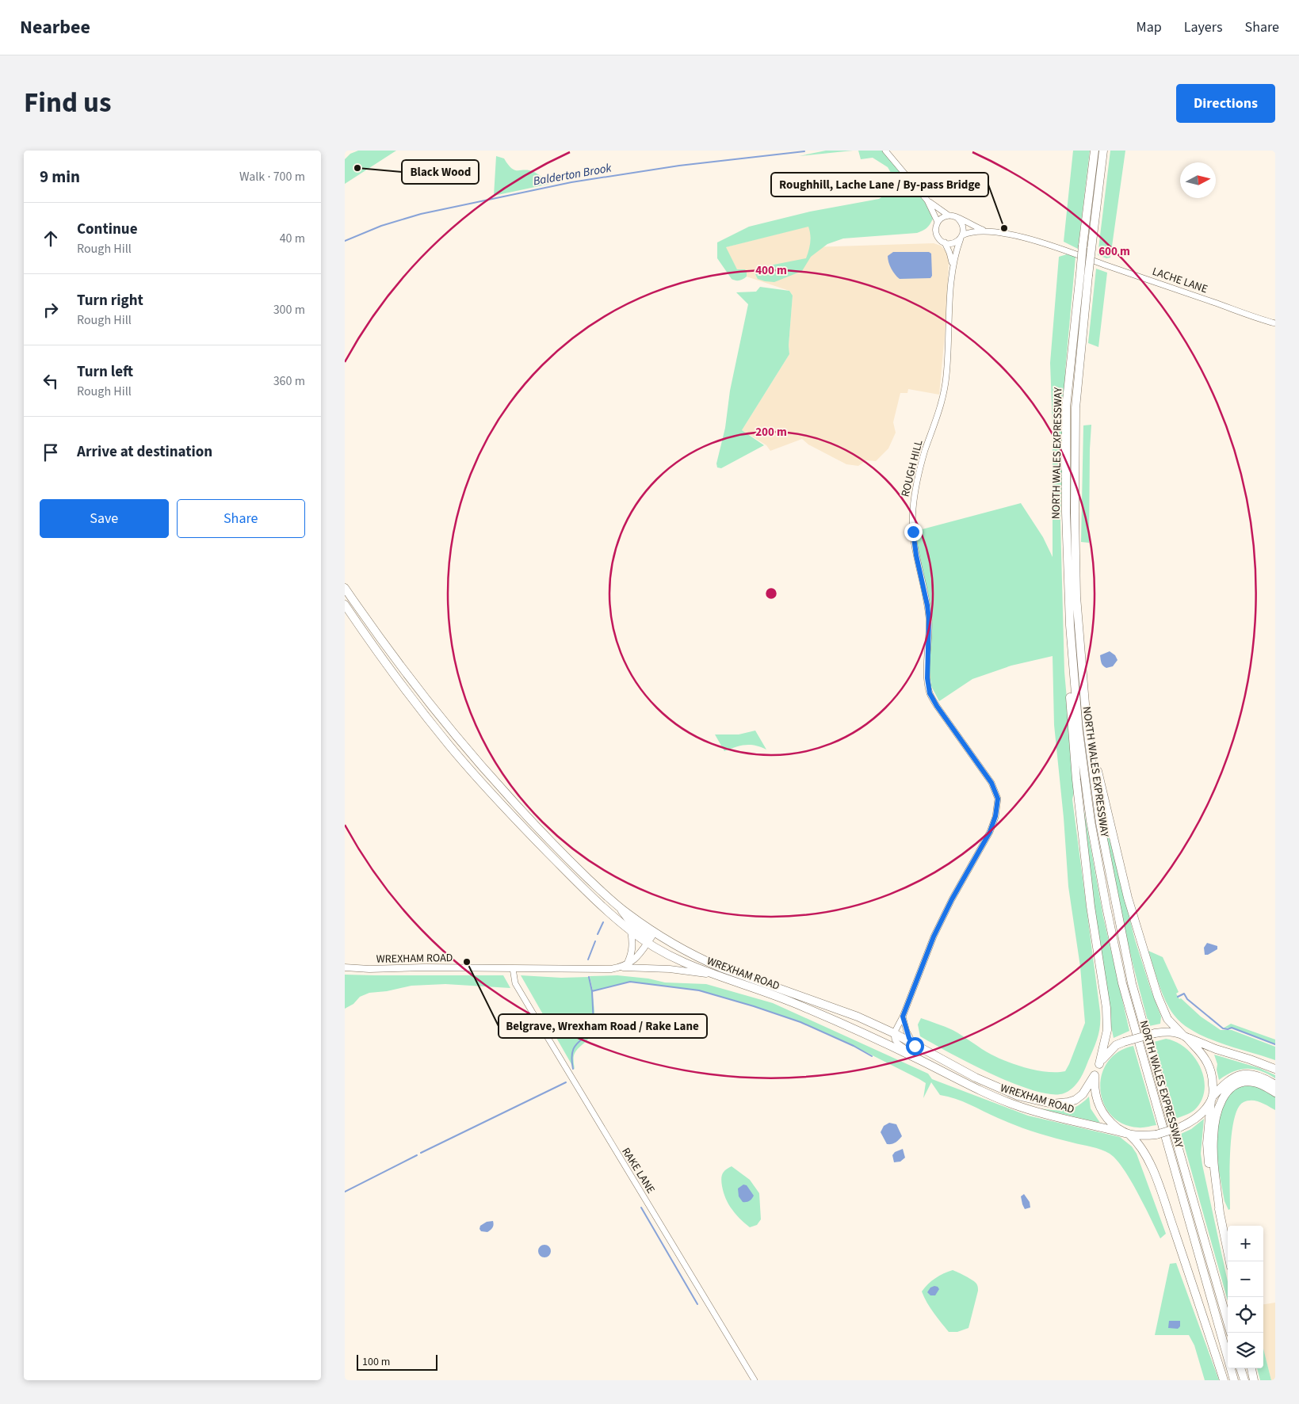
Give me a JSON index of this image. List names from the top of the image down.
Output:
{
  "streets": {
    "highway": ["NORTH WALES EXPRESSWAY", "WREXHAM ROAD"],
    "street": ["LACHE LANE", "ROUGH HILL", "RAKE LANE"]
  },
  "crossings": [
    ["LACHE LANE", "ROUGH HILL"],
    ["ROUGH HILL", "WREXHAM ROAD"],
    ["WREXHAM ROAD", "RAKE LANE"]
  ],
  "water": ["Balderton Brook"],
  "places": ["Black Wood", "Roughhill, Lache Lane / By-pass Bridge", "Belgrave, Wrexham Road / Rake Lane"],
  "scale_bar": "100 m",
  "north": "right",
  "page": {
    "header": "Nearbee",
    "nav": ["Map", "Layers", "Share"],
    "title": "Find us",
    "buttons": [
      "Directions",
      ["Save", "Share"]
    ],
    "heading": ["9 min", "Walk · 700 m"],
    "list": [
      ["Continue", "Rough Hill", "40 m"],
      ["Turn right", "Rough Hill", "300 m"],
      ["Turn left", "Rough Hill", "360 m"],
      "Arrive at destination"
    ],
    "map_buttons": ["+", "−"],
    "scale": "100 m"
  },
  "rings": ["600 m", "400 m", "200 m"]
}
